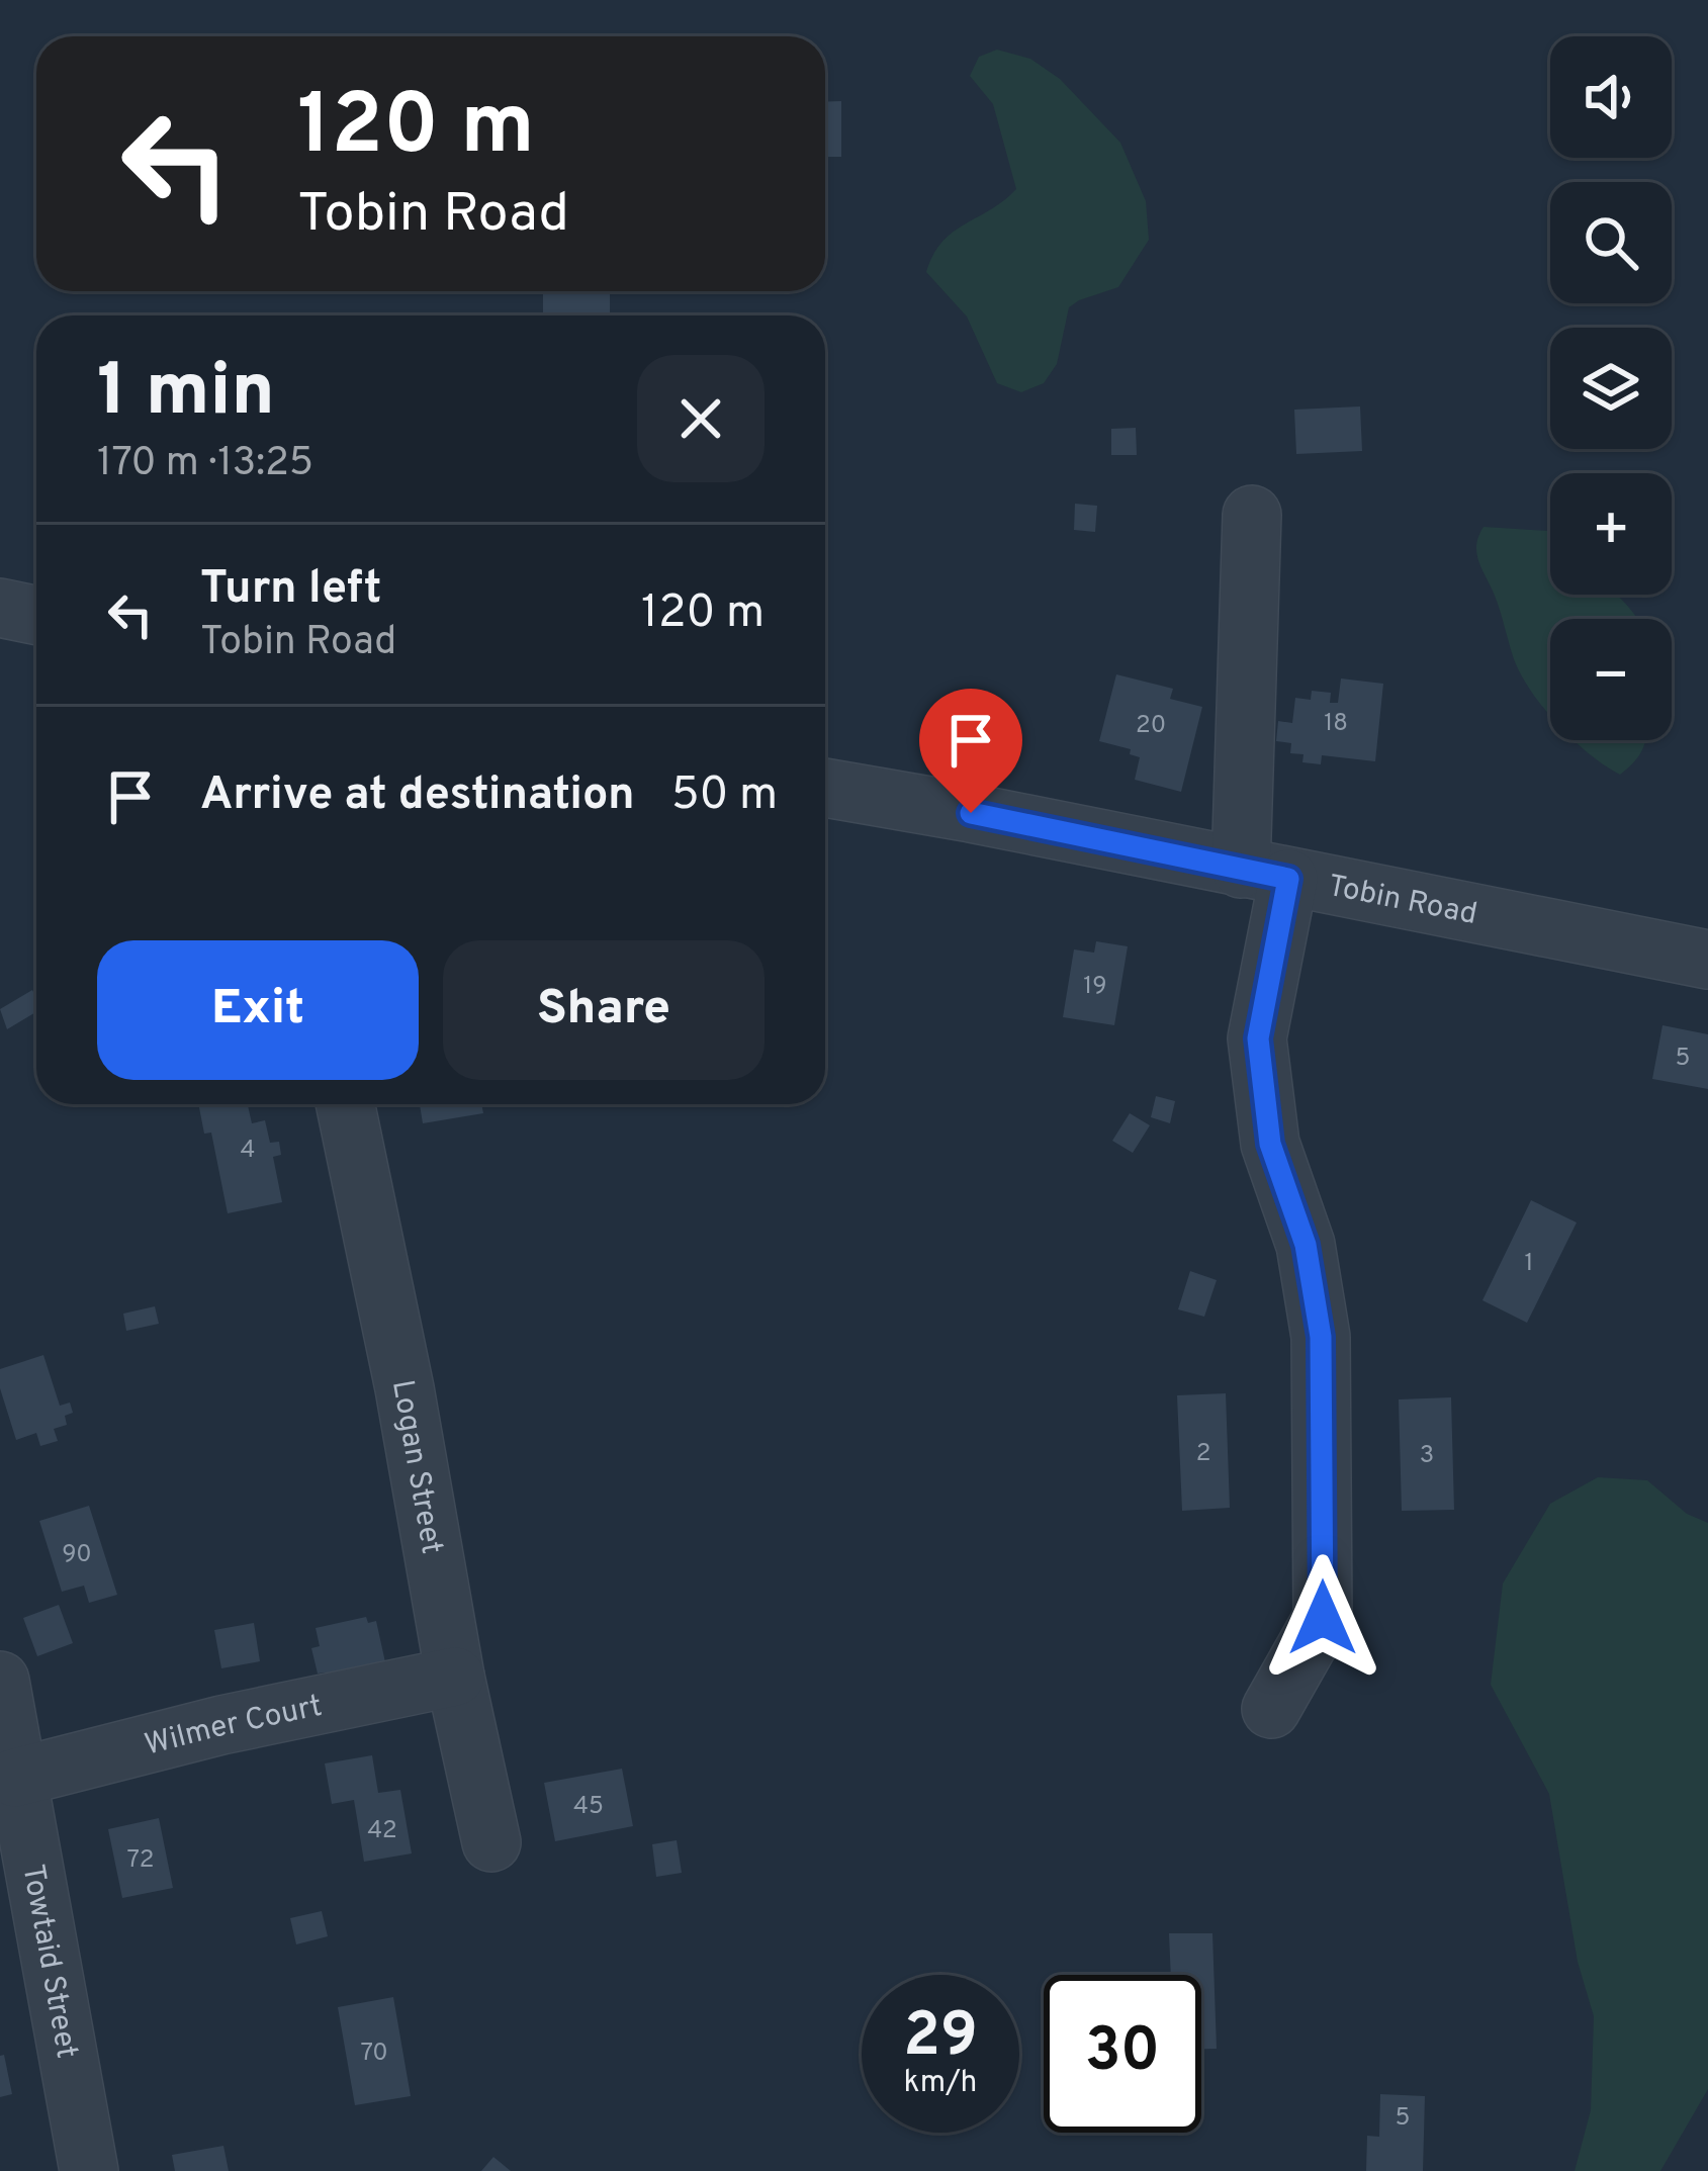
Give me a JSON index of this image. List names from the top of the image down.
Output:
{
  "streets": {
    "street": [
      "Tobin Road",
      "Logan Street",
      "Wilmer Court",
      "Towtaid Street"
    ]
  },
  "crossings": [
    ["Logan Street", "Wilmer Court"],
    ["Wilmer Court", "Towtaid Street"]
  ],
  "house_numbers": [
    "18",
    "20",
    "19",
    "5",
    "4",
    "1",
    "2",
    "3",
    "90",
    "45",
    "42",
    "72",
    "70",
    "5"
  ],
  "page": {
    "map_buttons": ["+", "−"],
    "turn": ["120 m", "Tobin Road"],
    "heading": ["1 min", "170 m · 13:25"],
    "list": [
      {
        "name": "Turn left",
        "note": "Tobin Road",
        "value": "120 m"
      },
      {
        "name": "Arrive at destination",
        "value": "50 m"
      }
    ],
    "buttons": ["Exit", "Share"],
    "speed": "29 km/h",
    "limit": "30"
  }
}
